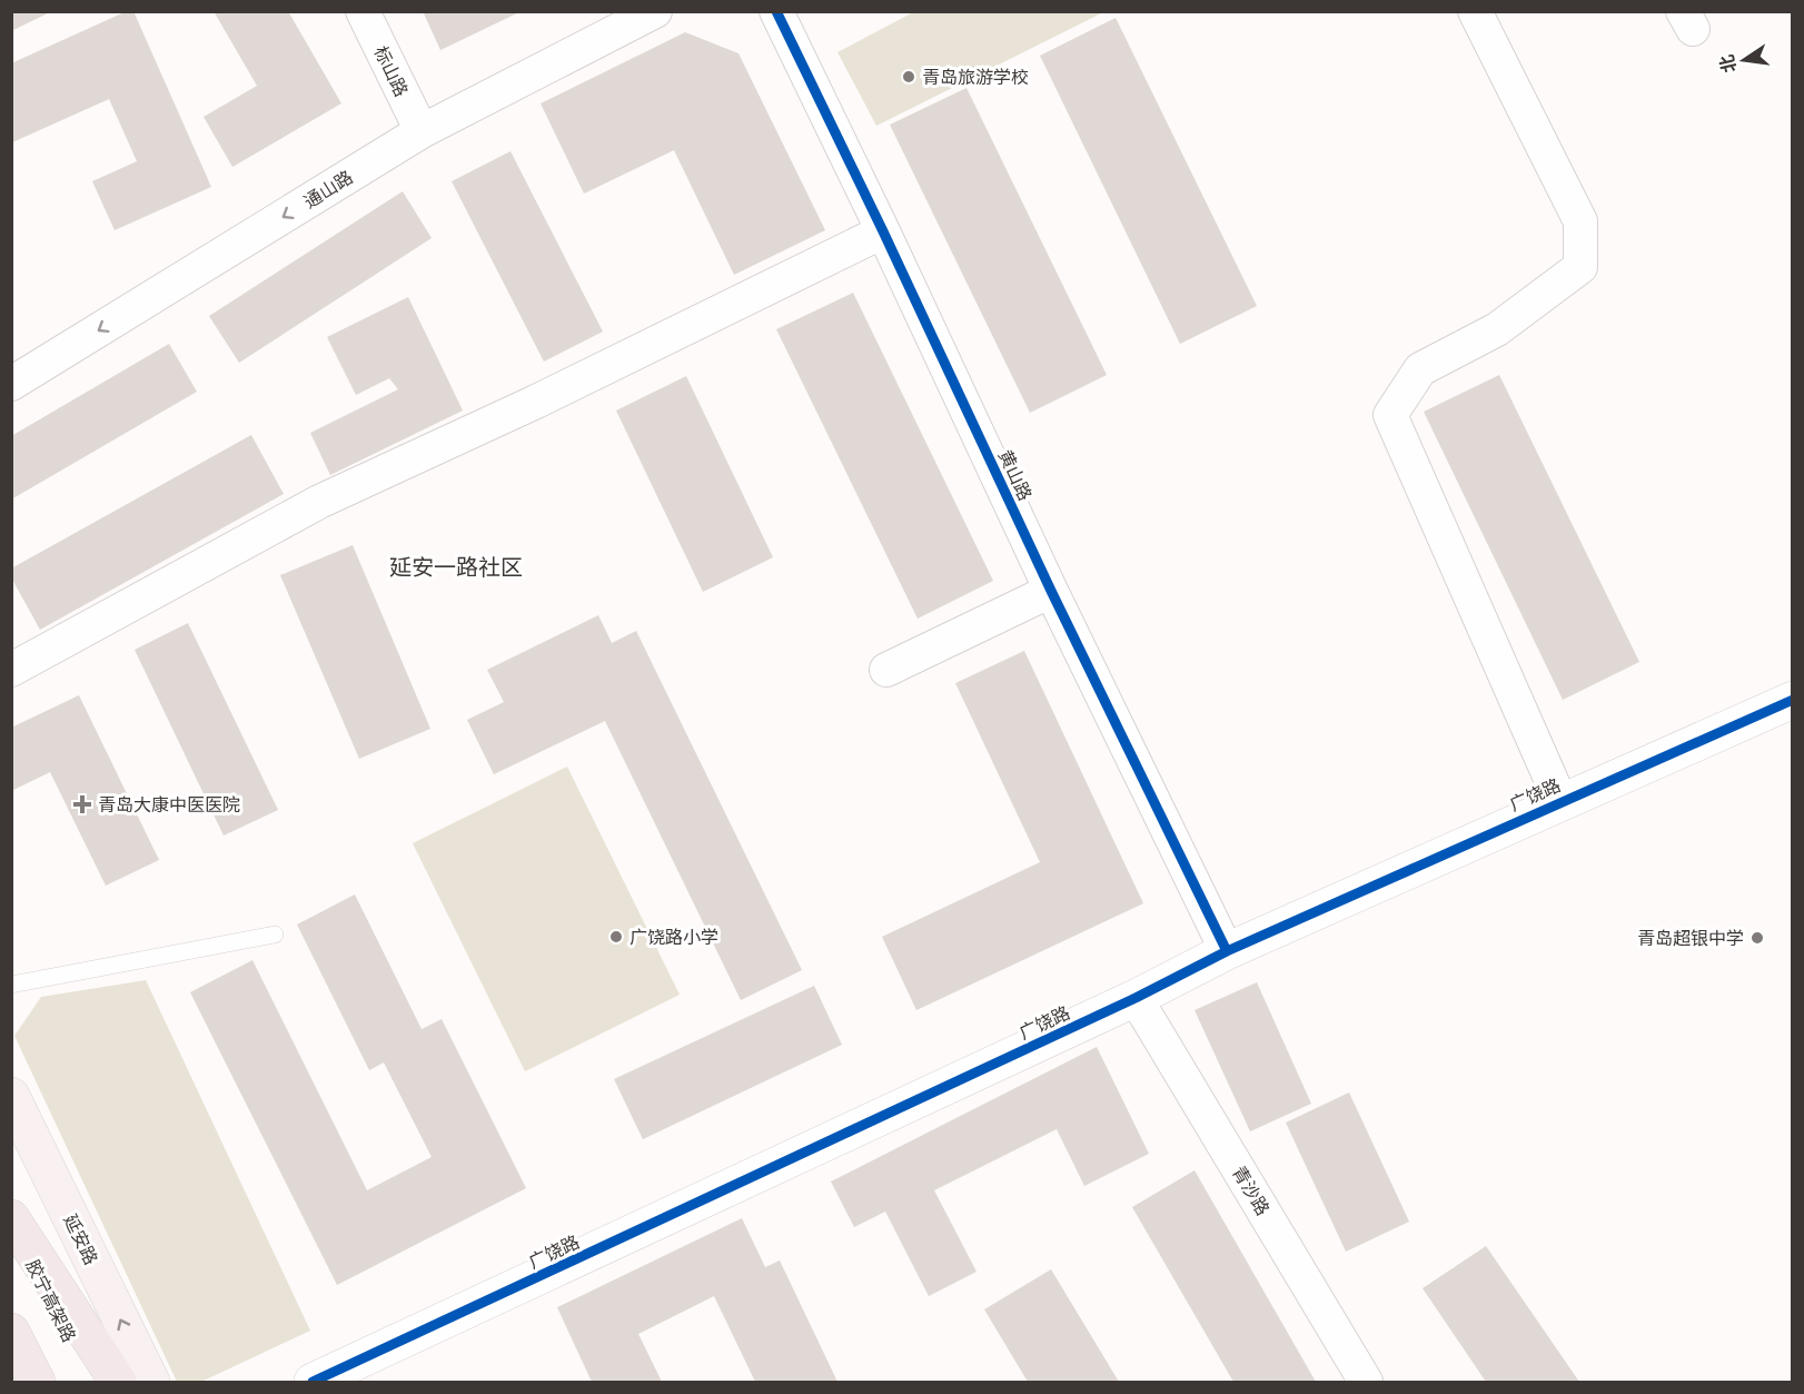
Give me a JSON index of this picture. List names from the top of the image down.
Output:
{
  "streets": {
    "highway": ["胶宁高架路"],
    "main road": ["延安路"],
    "street": [
      "标山路",
      "通山路",
      "黄山路",
      "广饶路",
      "青沙路"
    ]
  },
  "crossings": [
    ["标山路", "通山路"],
    ["黄山路", "广饶路"],
    ["广饶路", "青沙路"]
  ],
  "one_way": ["延安路"],
  "districts": ["延安一路社区"],
  "places": {
    "other": ["青岛旅游学校", "广饶路小学", "青岛超银中学"],
    "health": ["青岛大康中医医院"]
  },
  "north": "left"
}
